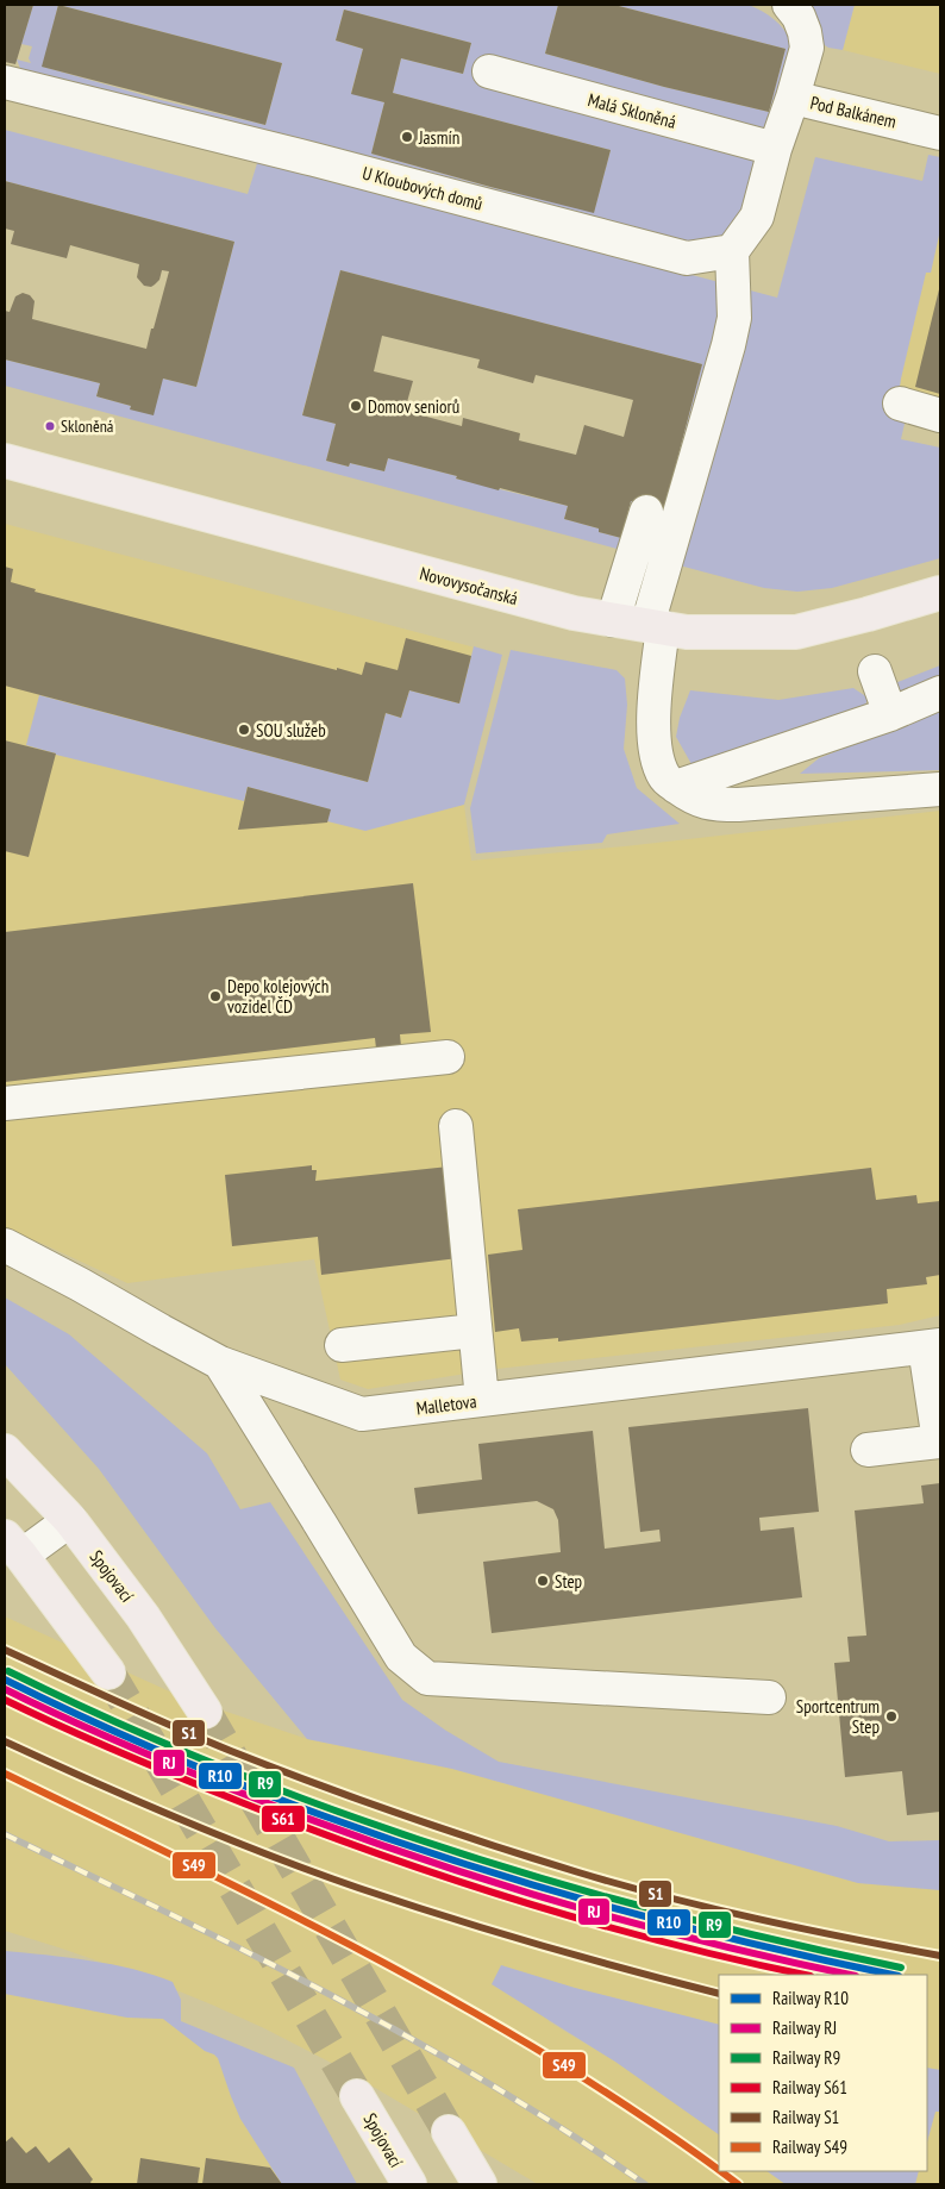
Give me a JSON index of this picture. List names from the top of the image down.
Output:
{
  "streets": {
    "main road": ["Novovysočanská", "Spojovací"],
    "street": [
      "Malá Skloněná",
      "Pod Balkánem",
      "U Kloubových domů",
      "Malletova"
    ]
  },
  "places": [
    "Jasmín",
    "Domov seniorů",
    "Skloněná",
    "SOU služeb",
    "Depo kolejových vozidel ČD",
    "Step",
    "Sportcentrum Step"
  ],
  "lines": [
    "rail line S1",
    "rail line R9",
    "rail line R10",
    "rail line RJ",
    "rail line S61",
    "rail line S49"
  ],
  "legend": [
    "Railway R10",
    "Railway RJ",
    "Railway R9",
    "Railway S61",
    "Railway S1",
    "Railway S49"
  ]
}
